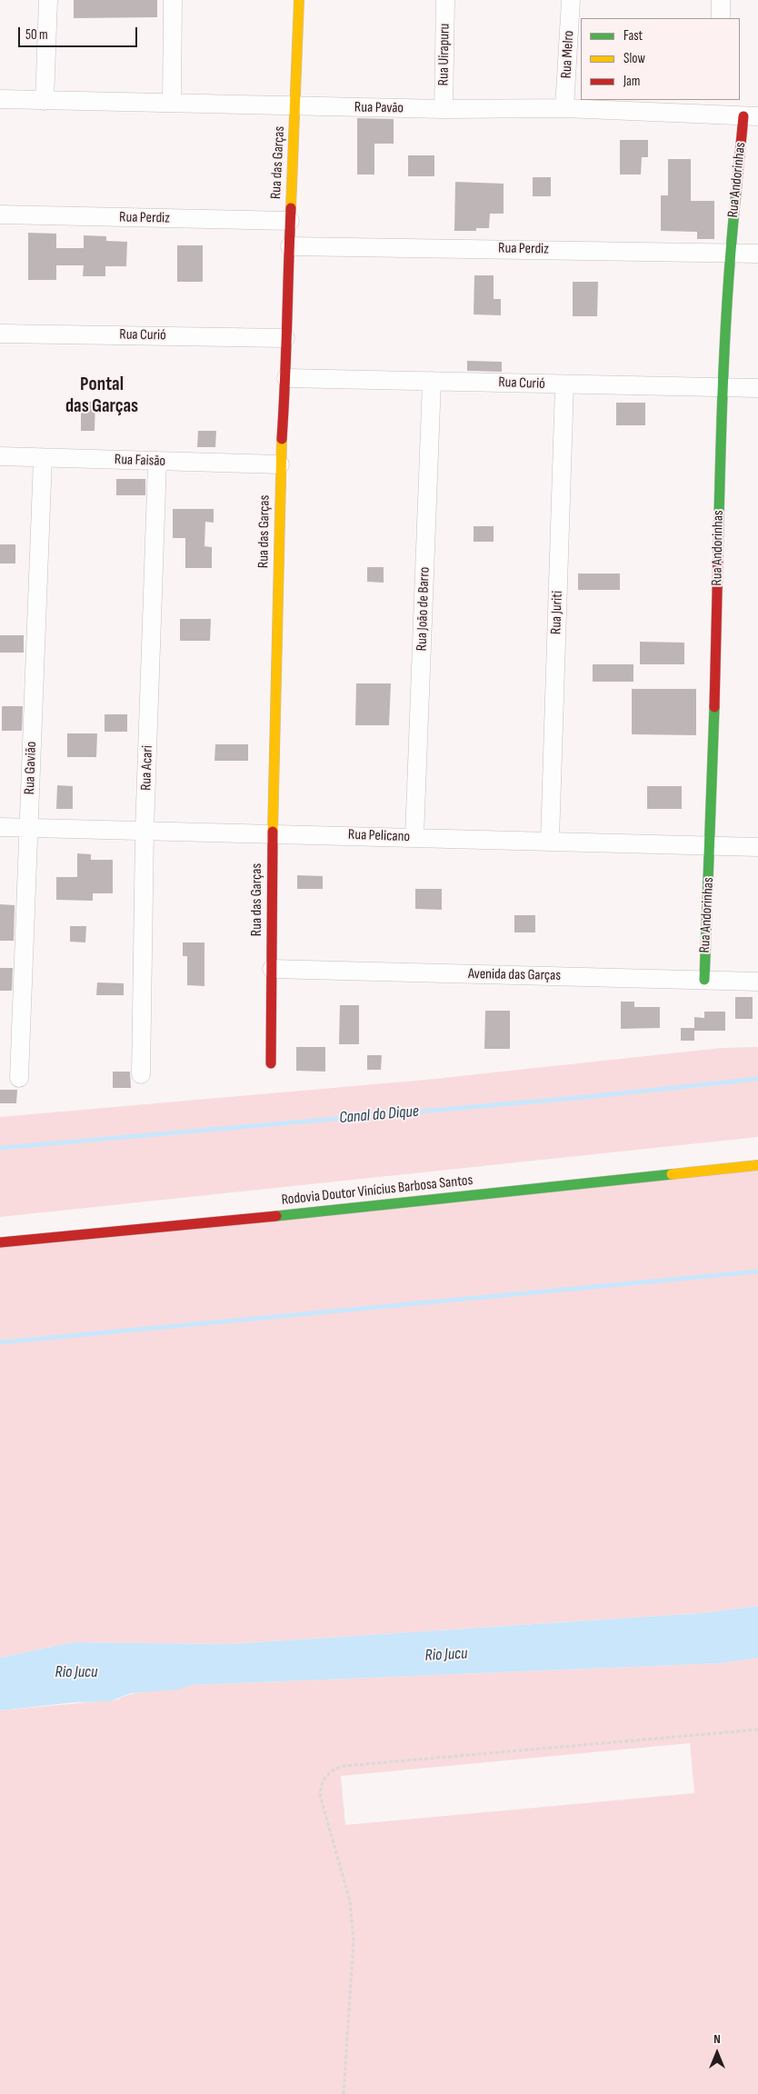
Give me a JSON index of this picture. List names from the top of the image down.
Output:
{
  "streets": {
    "street": [
      "Rua Uirapuru",
      "Rua Melro",
      "Rua Pavão",
      "Rua das Garças",
      "Rua Andorinhas",
      "Rua Perdiz",
      "Rua Curió",
      "Rua Faisão",
      "Rua João de Barro",
      "Rua Juriti",
      "Rua Gavião",
      "Rua Acari",
      "Rua Pelicano",
      "Avenida das Garças",
      "Rodovia Doutor Vinícius Barbosa Santos"
    ]
  },
  "crossings": [
    ["Rua Uirapuru", "Rua Pavão"],
    ["Rua Melro", "Rua Pavão"],
    ["Rua Pavão", "Rua das Garças"],
    ["Rua Pavão", "Rua Andorinhas"],
    ["Rua das Garças", "Rua Perdiz"],
    ["Rua das Garças", "Rua Curió"],
    ["Rua das Garças", "Rua Faisão"],
    ["Rua das Garças", "Rua Pelicano"],
    ["Rua das Garças", "Avenida das Garças"],
    ["Rua Andorinhas", "Rua Perdiz"],
    ["Rua Andorinhas", "Rua Curió"],
    ["Rua Andorinhas", "Rua Pelicano"],
    ["Rua Andorinhas", "Avenida das Garças"],
    ["Rua Curió", "Rua João de Barro"],
    ["Rua Curió", "Rua Juriti"],
    ["Rua Faisão", "Rua Gavião"],
    ["Rua Faisão", "Rua Acari"],
    ["Rua João de Barro", "Rua Pelicano"],
    ["Rua Juriti", "Rua Pelicano"],
    ["Rua Gavião", "Rua Pelicano"],
    ["Rua Acari", "Rua Pelicano"]
  ],
  "districts": ["Pontal das Garças"],
  "water": ["Canal do Dique", "Rio Jucu"],
  "legend": ["Fast", "Slow", "Jam"],
  "scale_bar": "50 m",
  "north": "top"
}
